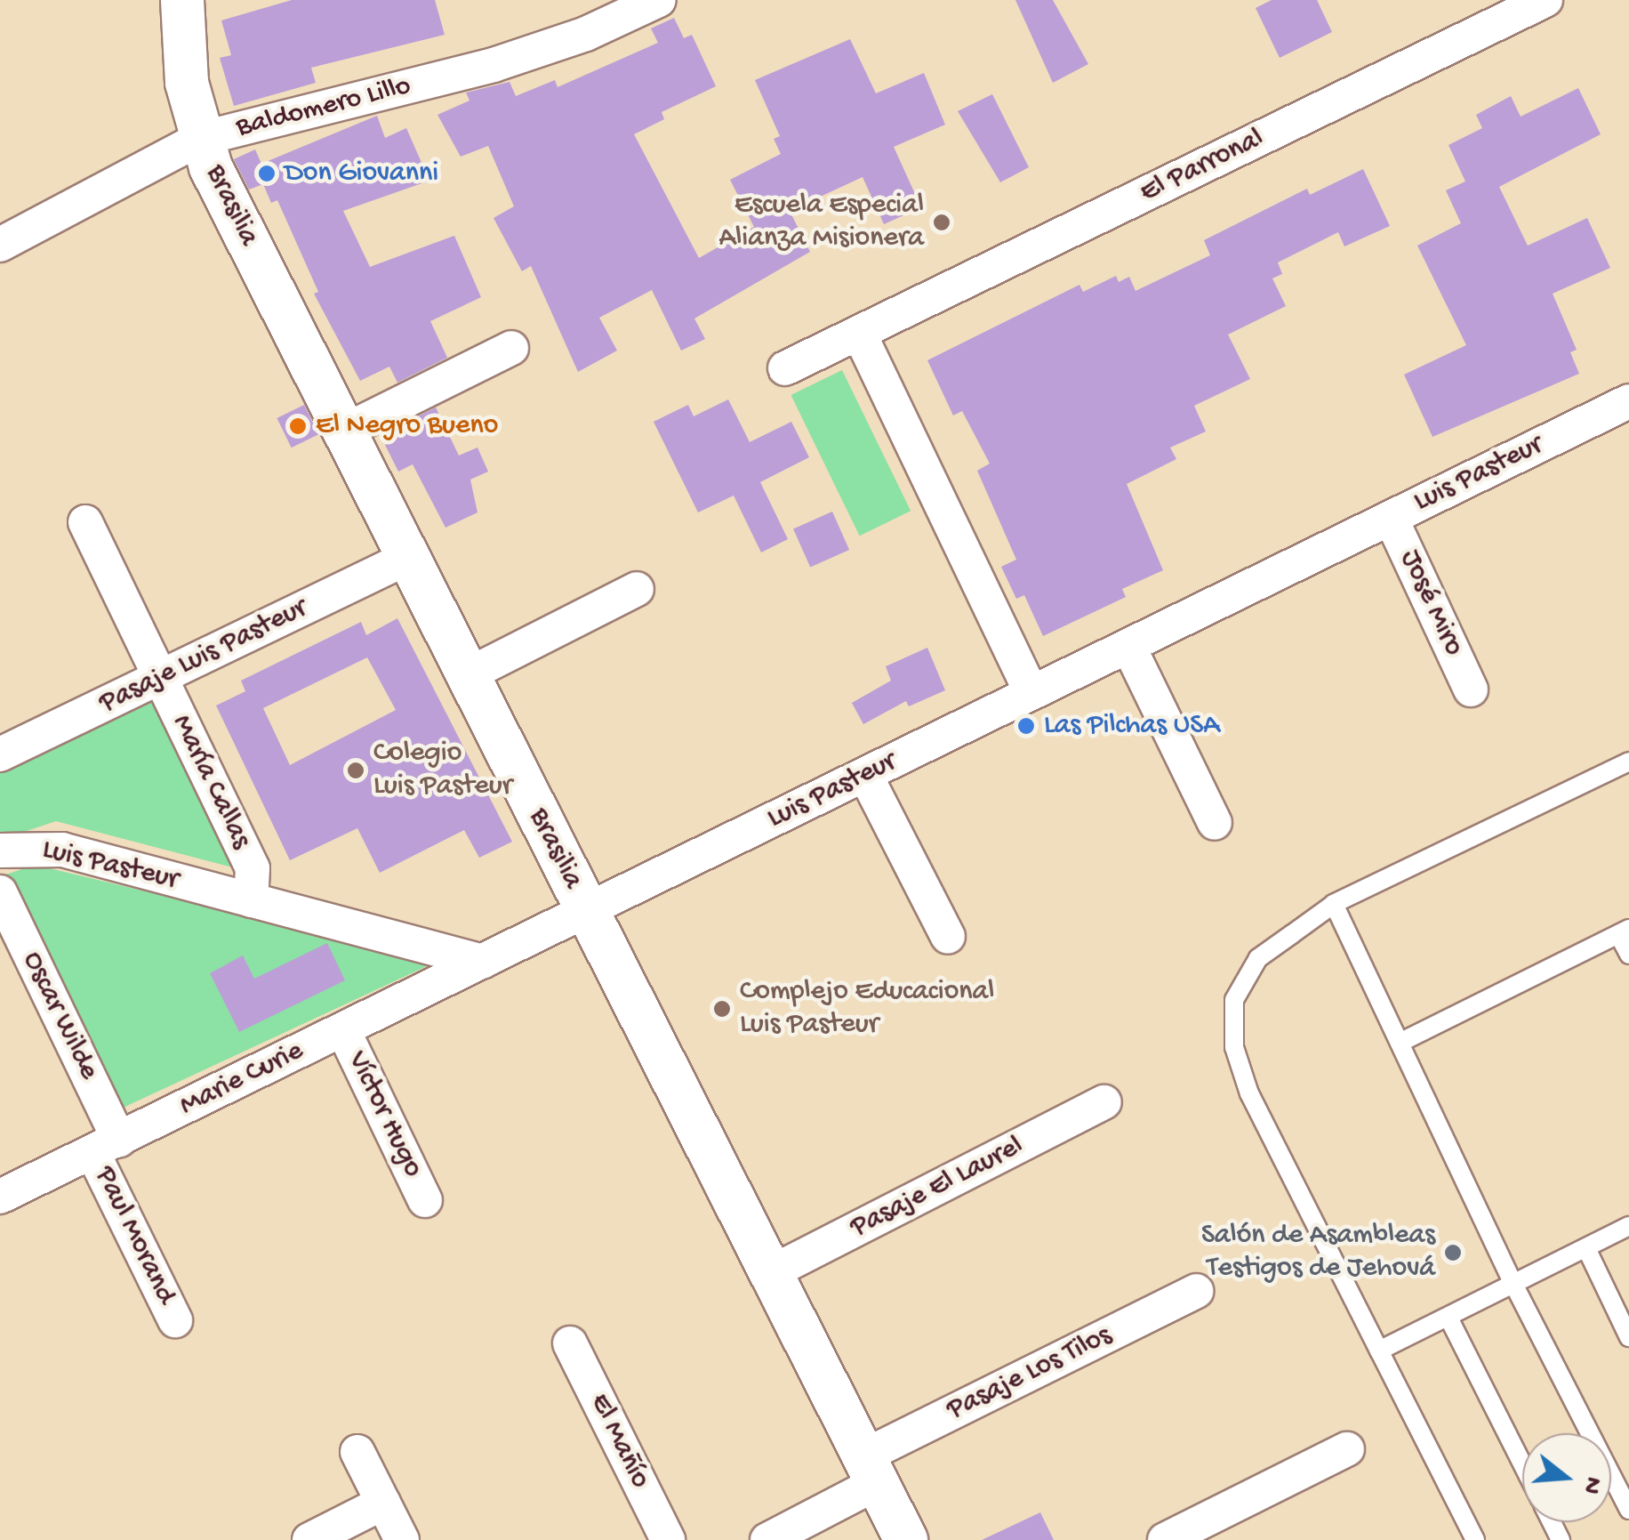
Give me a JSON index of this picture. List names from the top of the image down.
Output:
{
  "streets": {
    "street": [
      "Baldomero Lillo",
      "El Parronal",
      "Brasilia",
      "Luis Pasteur",
      "José Miro",
      "Pasaje Luis Pasteur",
      "María Callas",
      "Oscar Wilde",
      "Marie Curie",
      "Víctor Hugo",
      "Pasaje El Laurel",
      "Paul Morand",
      "Pasaje Los Tilos",
      "El Mañío"
    ]
  },
  "crossings": [
    ["Baldomero Lillo", "Brasilia"],
    ["Brasilia", "Luis Pasteur"],
    ["Brasilia", "Pasaje Luis Pasteur"],
    ["Brasilia", "Pasaje El Laurel"],
    ["Brasilia", "Pasaje Los Tilos"],
    ["Luis Pasteur", "José Miro"],
    ["Luis Pasteur", "María Callas"],
    ["Luis Pasteur", "Marie Curie"],
    ["Pasaje Luis Pasteur", "María Callas"],
    ["Oscar Wilde", "Marie Curie"],
    ["Oscar Wilde", "Paul Morand"],
    ["Marie Curie", "Víctor Hugo"],
    ["Marie Curie", "Paul Morand"]
  ],
  "places": [
    "Don Giovanni",
    "Escuela Especial Alianza Misionera",
    "El Negro Bueno",
    "Las Pilchas USA",
    "Colegio Luis Pasteur",
    "Complejo Educacional Luis Pasteur",
    "Salón de Asambleas Testigos de Jehová"
  ],
  "north": "right"
}
